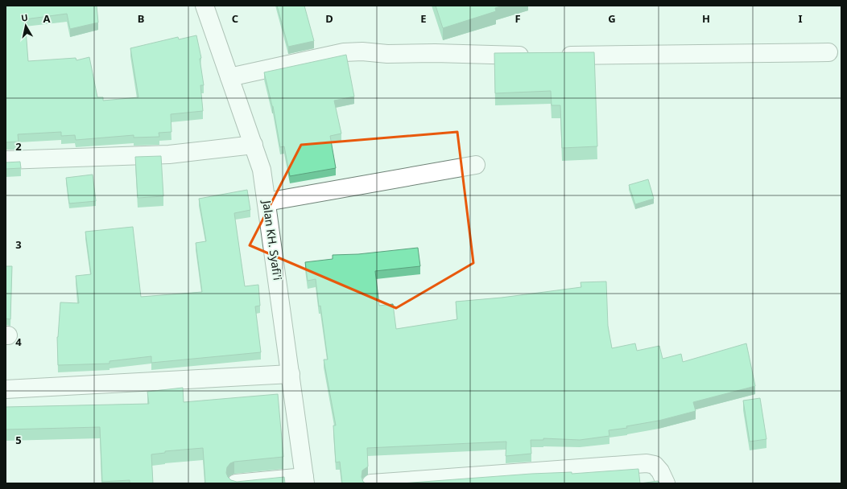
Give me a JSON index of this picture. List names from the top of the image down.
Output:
{
  "streets": {
    "street": ["Jalan KH. Syafi'i"]
  },
  "north": "top",
  "grid": {
    "columns": [
      "A",
      "B",
      "C",
      "D",
      "E",
      "F",
      "G",
      "H",
      "I"
    ],
    "rows": [
      "2",
      "3",
      "4",
      "5"
    ]
  }
}
